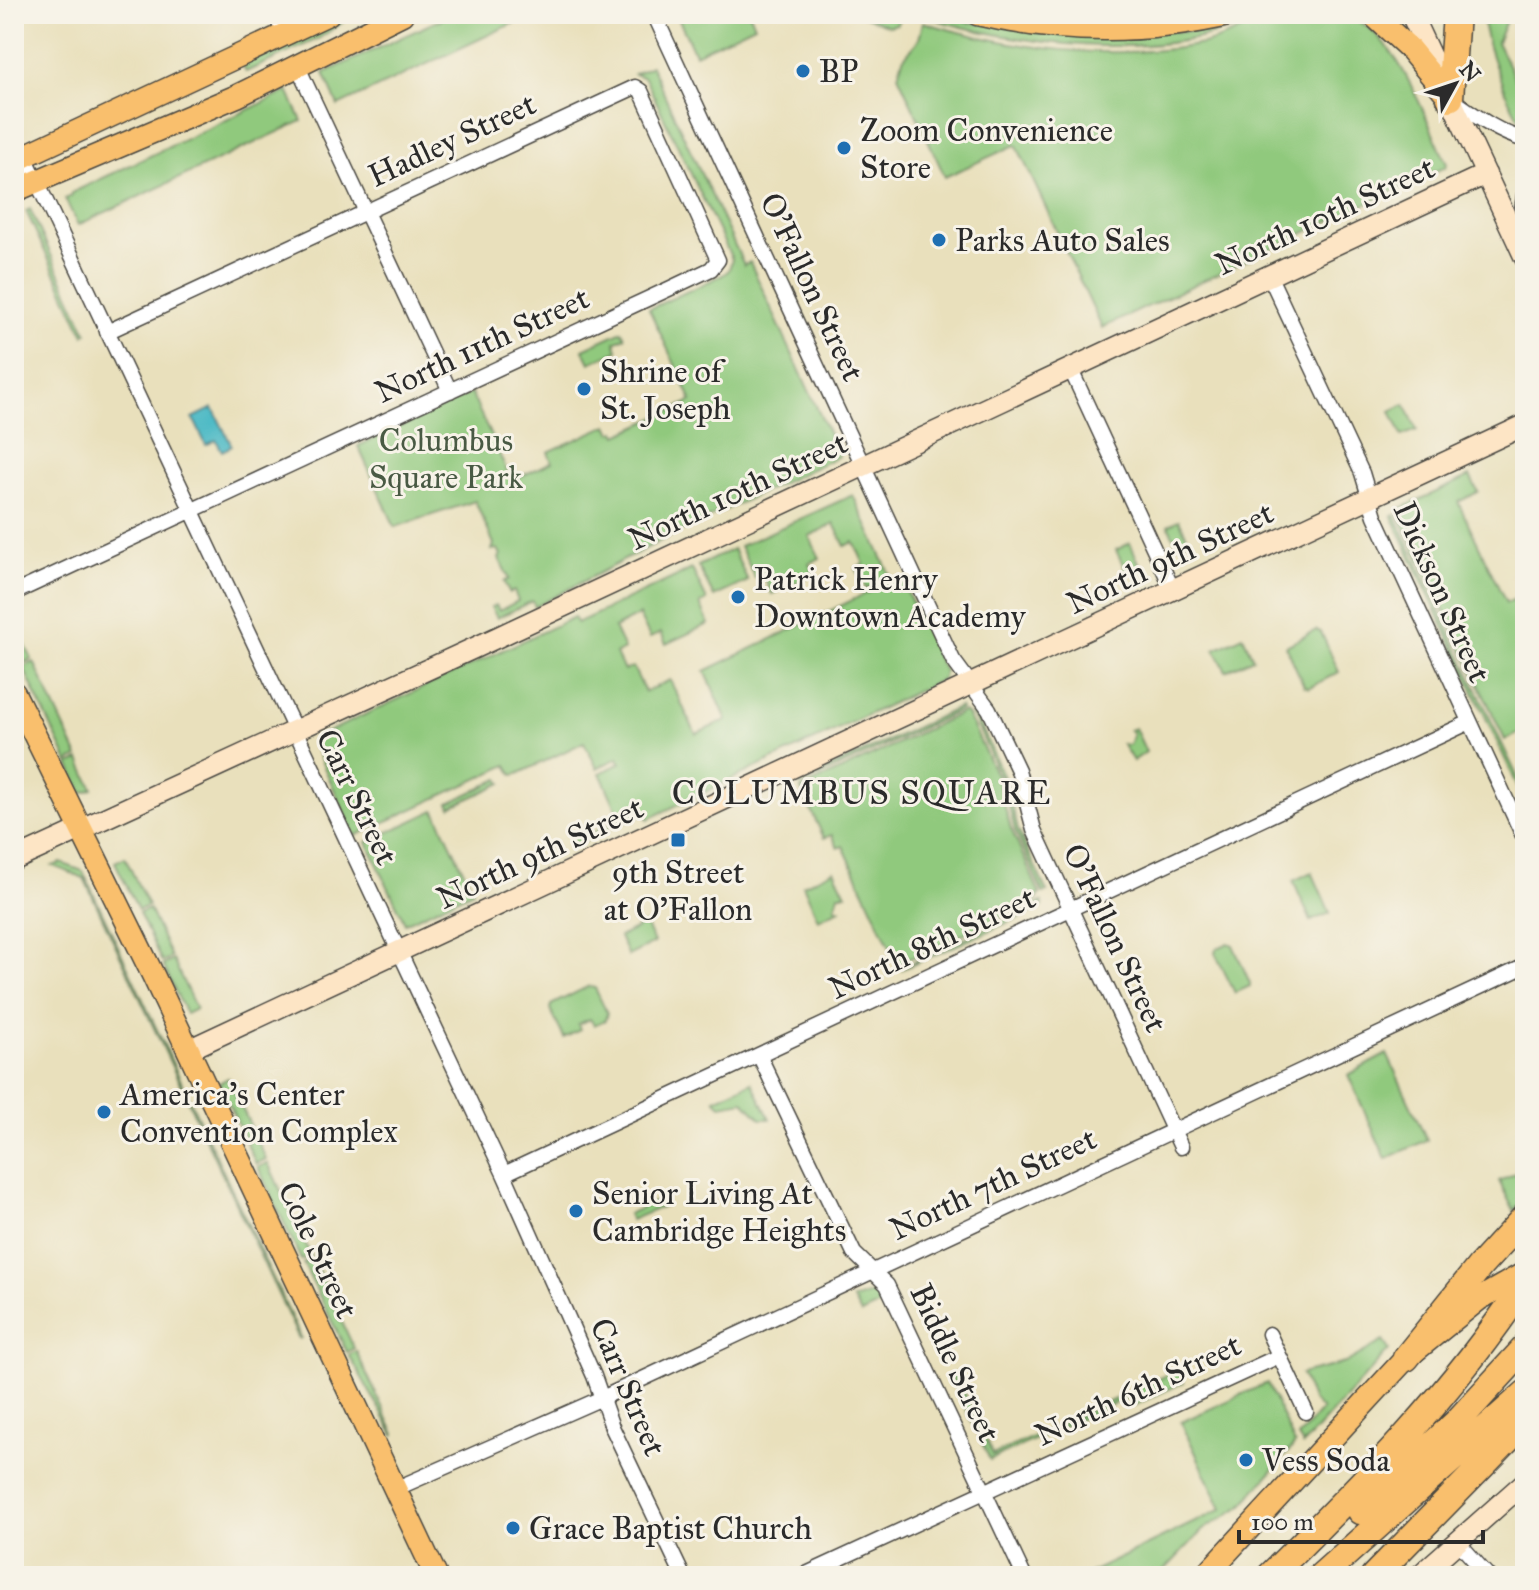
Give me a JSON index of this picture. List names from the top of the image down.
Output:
{
  "streets": {
    "main road": ["Cole Street"],
    "street": [
      "Hadley Street",
      "North 10th Street",
      "O'Fallon Street",
      "North 11th Street",
      "North 9th Street",
      "Dickson Street",
      "Carr Street",
      "North 8th Street",
      "North 7th Street",
      "Biddle Street",
      "North 6th Street"
    ]
  },
  "crossings": [
    ["Hadley Street", "North 11th Street"],
    ["Hadley Street", "Carr Street"],
    ["North 10th Street", "O'Fallon Street"],
    ["North 10th Street", "Dickson Street"],
    ["North 10th Street", "Carr Street"],
    ["North 10th Street", "Cole Street"],
    ["O'Fallon Street", "North 9th Street"],
    ["O'Fallon Street", "North 8th Street"],
    ["O'Fallon Street", "North 7th Street"],
    ["North 11th Street", "Carr Street"],
    ["North 9th Street", "Dickson Street"],
    ["North 9th Street", "Carr Street"],
    ["North 9th Street", "Cole Street"],
    ["Dickson Street", "North 8th Street"],
    ["Carr Street", "North 8th Street"],
    ["Carr Street", "North 7th Street"],
    ["North 8th Street", "Biddle Street"],
    ["North 7th Street", "Cole Street"],
    ["North 7th Street", "Biddle Street"],
    ["Biddle Street", "North 6th Street"]
  ],
  "districts": ["COLUMBUS SQUARE"],
  "parks": ["Columbus Square Park"],
  "places": {
    "other": [
      "BP",
      "Zoom Convenience Store",
      "Parks Auto Sales",
      "Shrine of St. Joseph",
      "Patrick Henry Downtown Academy",
      "America’s Center Convention Complex",
      "Senior Living At Cambridge Heights",
      "Vess Soda",
      "Grace Baptist Church"
    ],
    "transit": ["9th Street at O'Fallon"]
  },
  "scale_bar": "100 m",
  "north": "top right"
}
